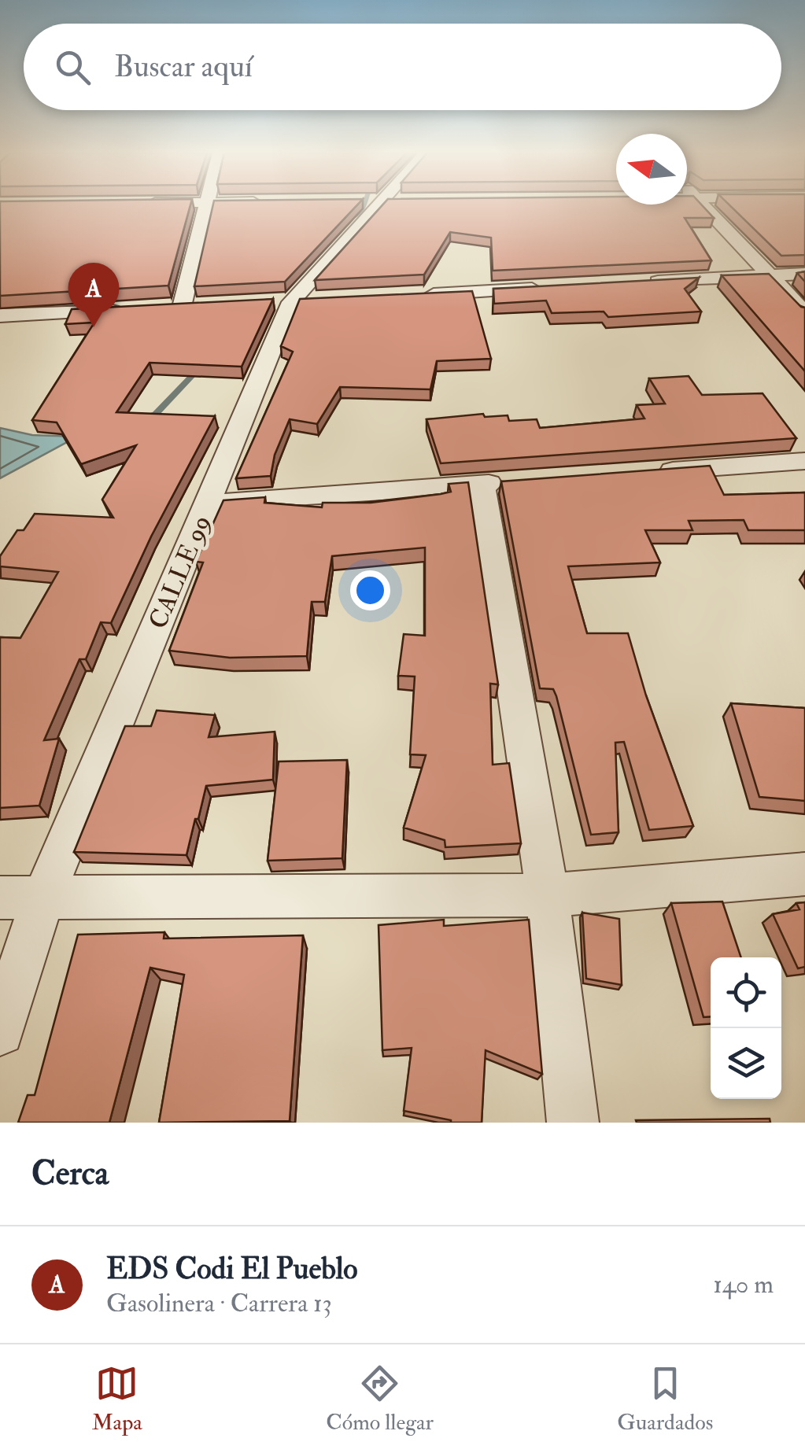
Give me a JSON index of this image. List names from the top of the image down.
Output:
{
  "streets": {
    "street": ["CALLE 99"]
  },
  "north": "left",
  "page": {
    "search": "Buscar aquí",
    "pins": "A",
    "heading": "Cerca",
    "list": [
      {
        "mark": "A",
        "name": "EDS Codi El Pueblo",
        "note": "Gasolinera · Carrera 13",
        "value": "140 m"
      }
    ],
    "nav": ["Mapa", "Cómo llegar", "Guardados"]
  }
}
